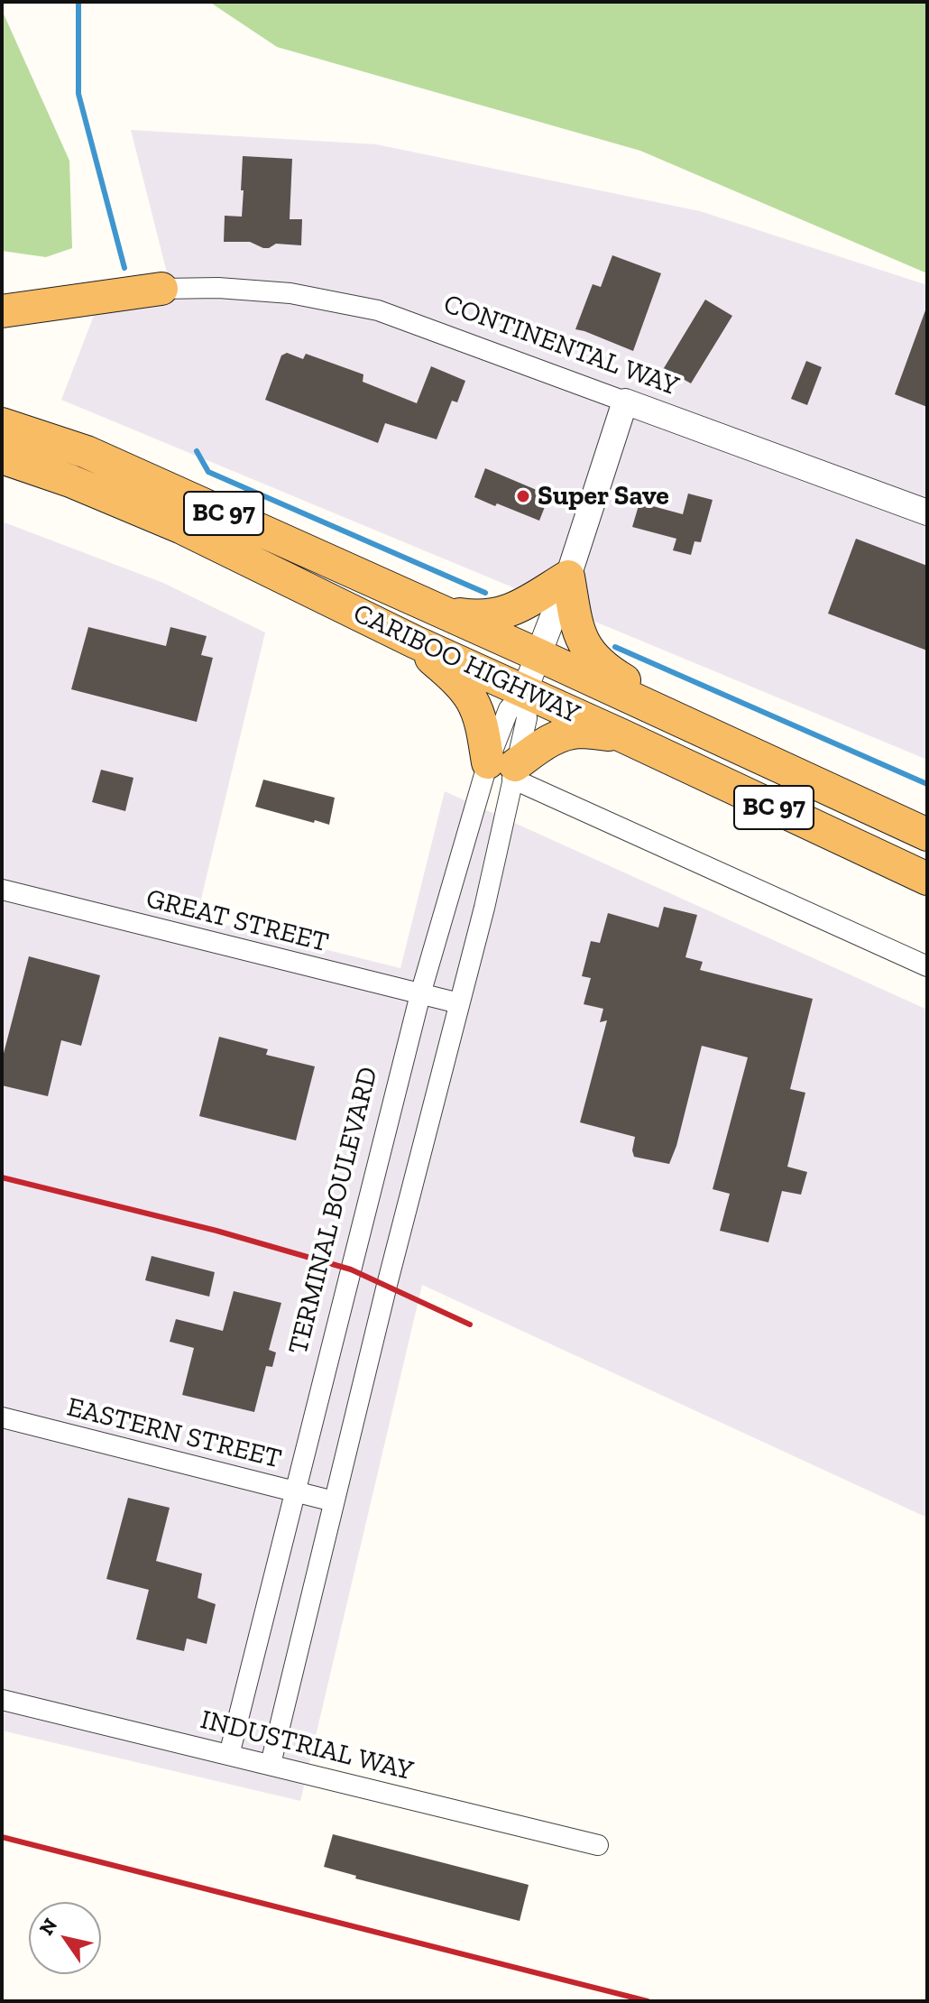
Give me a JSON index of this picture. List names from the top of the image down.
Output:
{
  "streets": {
    "highway": ["BC 97", "CARIBOO HIGHWAY"],
    "street": [
      "CONTINENTAL WAY",
      "GREAT STREET",
      "TERMINAL BOULEVARD",
      "EASTERN STREET",
      "INDUSTRIAL WAY"
    ]
  },
  "crossings": [
    ["CONTINENTAL WAY", "TERMINAL BOULEVARD"],
    ["CARIBOO HIGHWAY", "TERMINAL BOULEVARD"],
    ["GREAT STREET", "TERMINAL BOULEVARD"],
    ["TERMINAL BOULEVARD", "EASTERN STREET"],
    ["TERMINAL BOULEVARD", "INDUSTRIAL WAY"]
  ],
  "places": ["Super Save"],
  "north": "top left"
}
